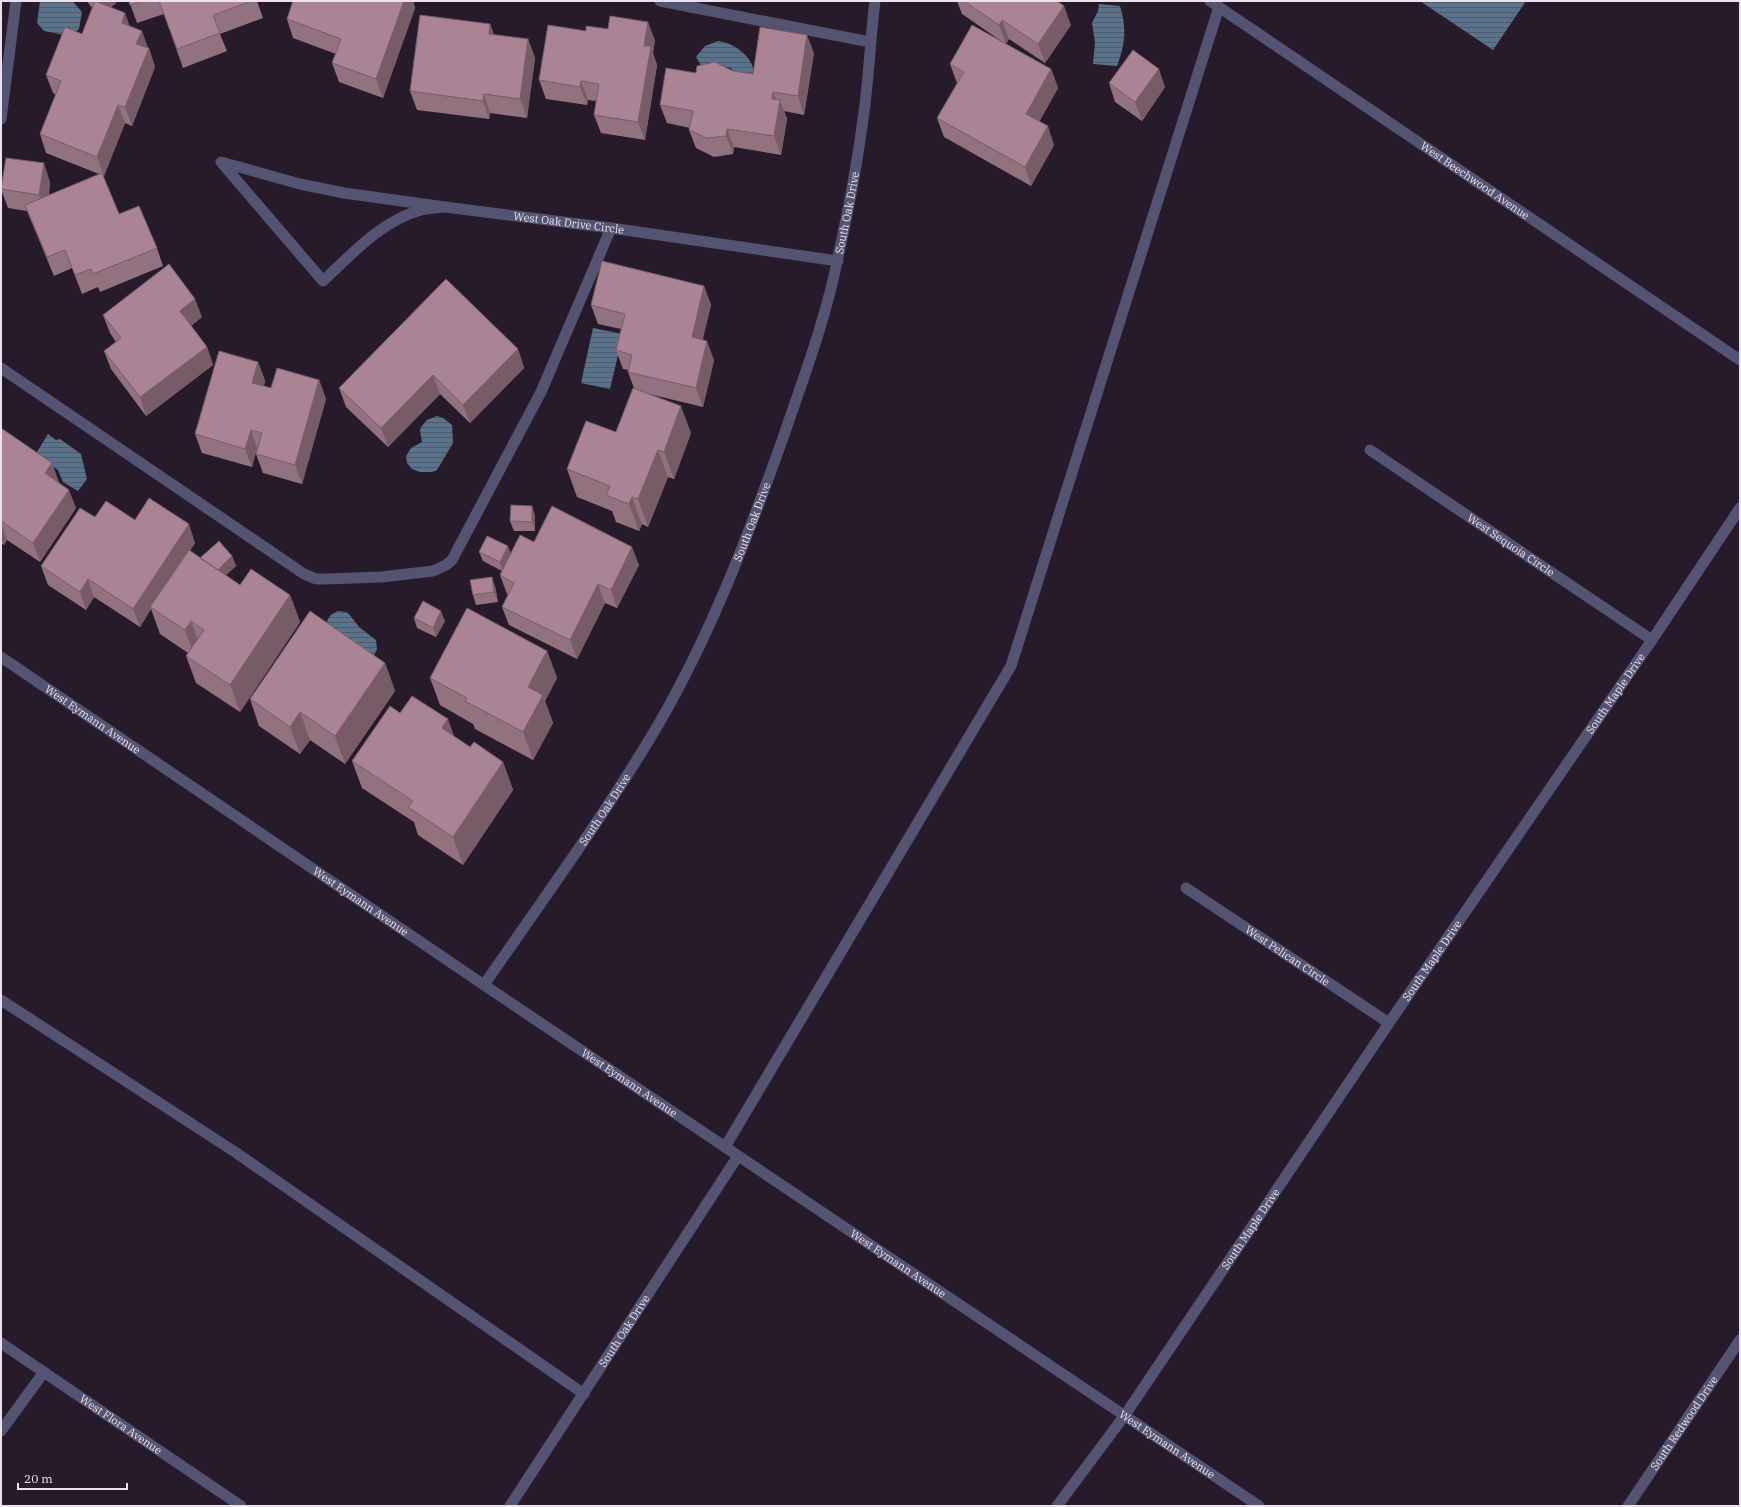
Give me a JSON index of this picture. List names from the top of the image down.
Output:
{
  "streets": {
    "street": [
      "West Beechwood Avenue",
      "South Oak Drive",
      "West Oak Drive Circle",
      "West Sequoia Circle",
      "South Maple Drive",
      "West Eymann Avenue",
      "West Pelican Circle",
      "South Redwood Drive",
      "West Flora Avenue"
    ]
  },
  "crossings": [
    ["South Oak Drive", "West Oak Drive Circle"],
    ["South Oak Drive", "West Eymann Avenue"],
    ["West Sequoia Circle", "South Maple Drive"],
    ["South Maple Drive", "West Eymann Avenue"],
    ["South Maple Drive", "West Pelican Circle"]
  ],
  "scale_bar": "20 m"
}
